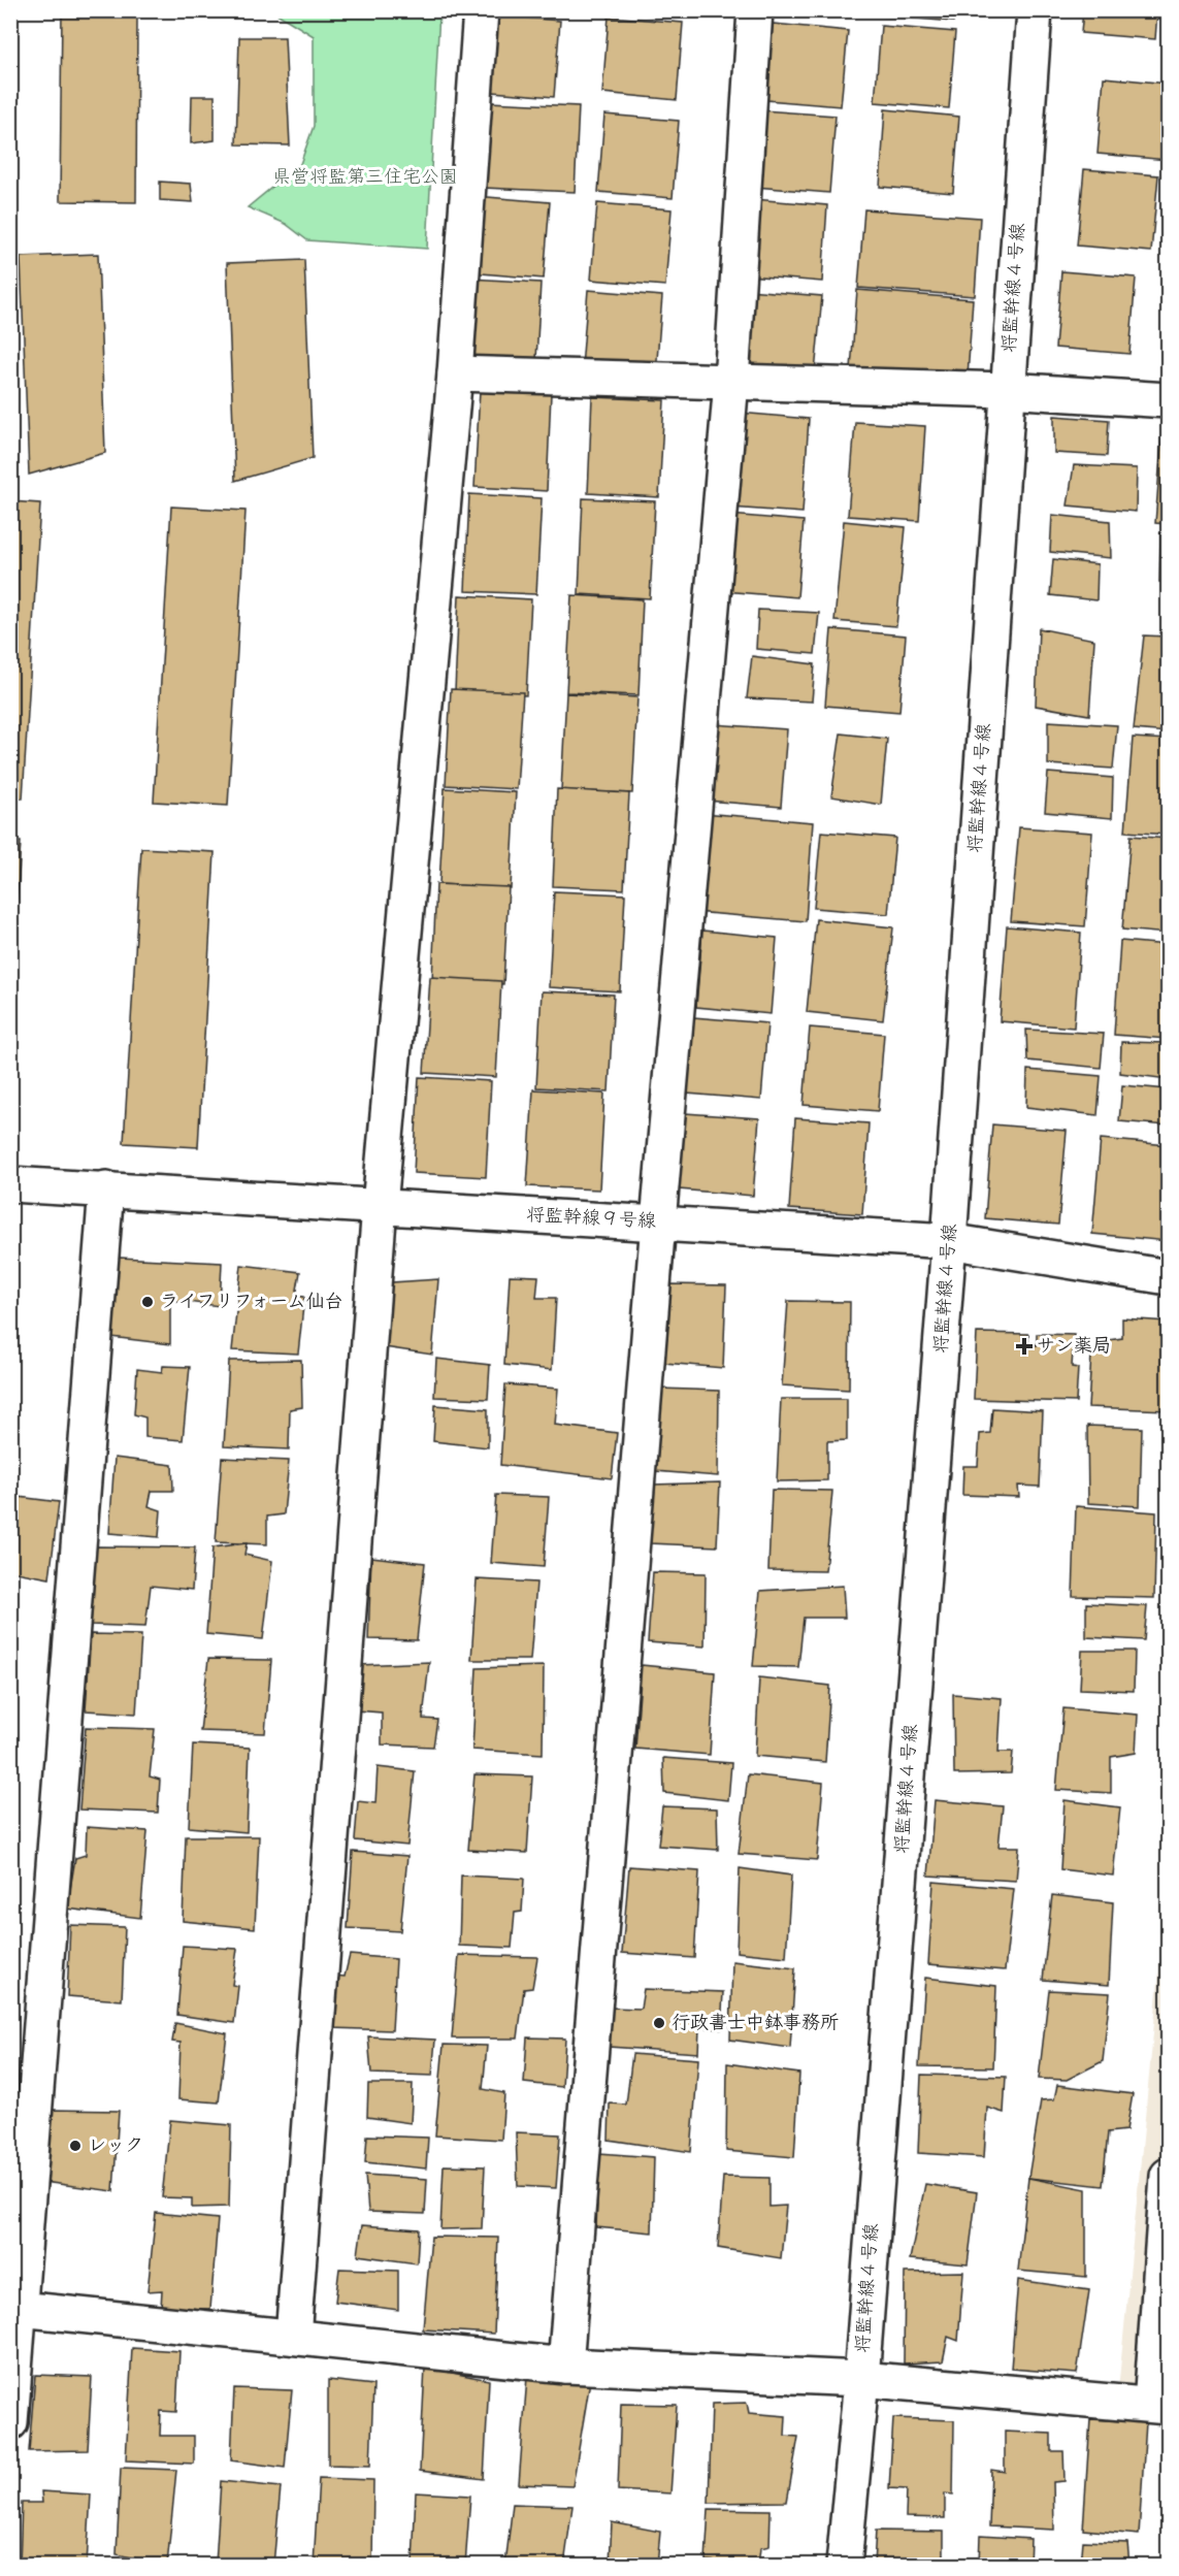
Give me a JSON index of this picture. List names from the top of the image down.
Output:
{
  "streets": {
    "street": ["将監幹線４号線", "将監幹線９号線"]
  },
  "crossings": [
    ["将監幹線４号線", "将監幹線９号線"]
  ],
  "parks": ["県営将監第三住宅公園"],
  "places": {
    "other": ["ライフリフォーム仙台", "行政書士中鉢事務所", "レック"],
    "health": ["サン薬局"]
  }
}
